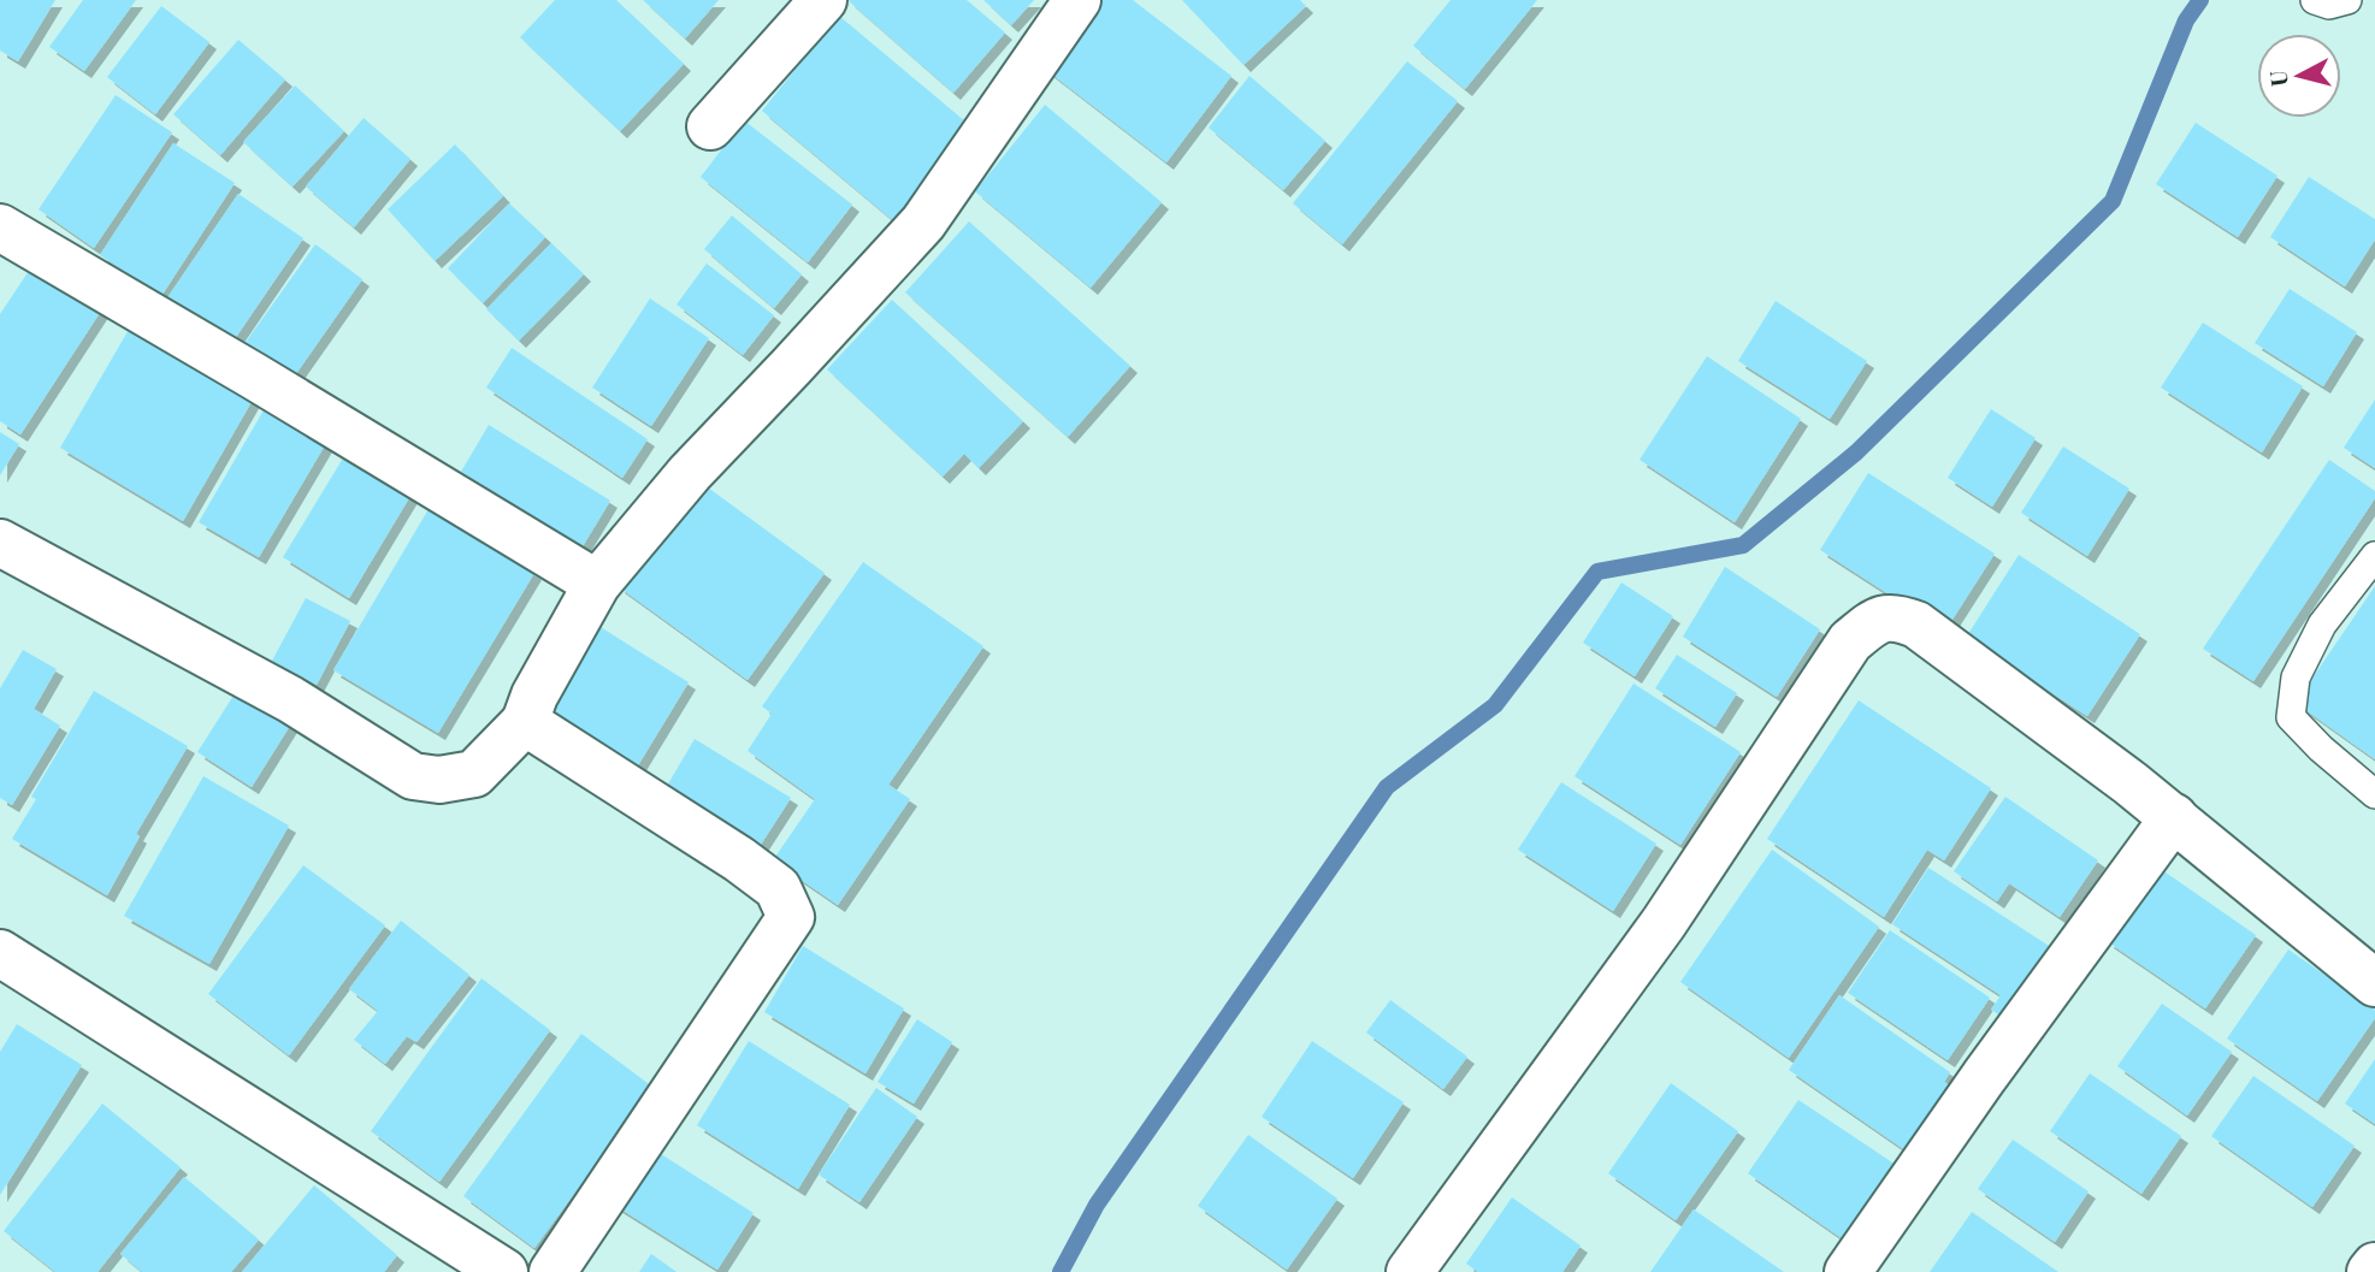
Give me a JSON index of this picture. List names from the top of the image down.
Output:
{
  "north": "left"
}
